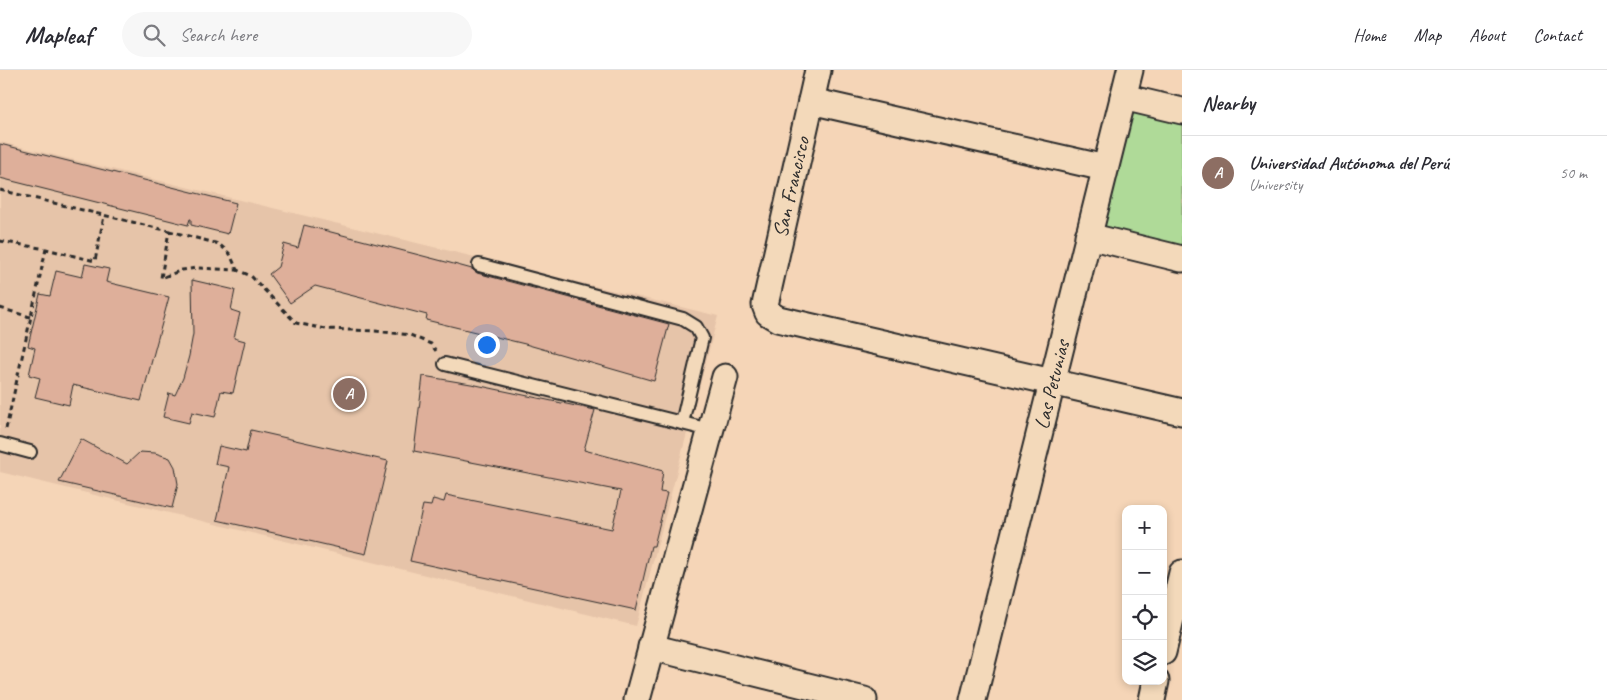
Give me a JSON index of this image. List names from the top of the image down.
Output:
{
  "streets": {
    "street": ["San Francisco", "Las Petunias"]
  },
  "crossings": [
    ["San Francisco", "Las Petunias"]
  ],
  "page": {
    "header": "Mapleaf",
    "search": "Search here",
    "nav": [
      "Home",
      "Map",
      "About",
      "Contact"
    ],
    "heading": "Nearby",
    "list": [
      {
        "mark": "A",
        "name": "Universidad Autónoma del Perú",
        "note": "University",
        "value": "50 m"
      }
    ],
    "pins": "A",
    "map_buttons": ["+", "−"]
  }
}
